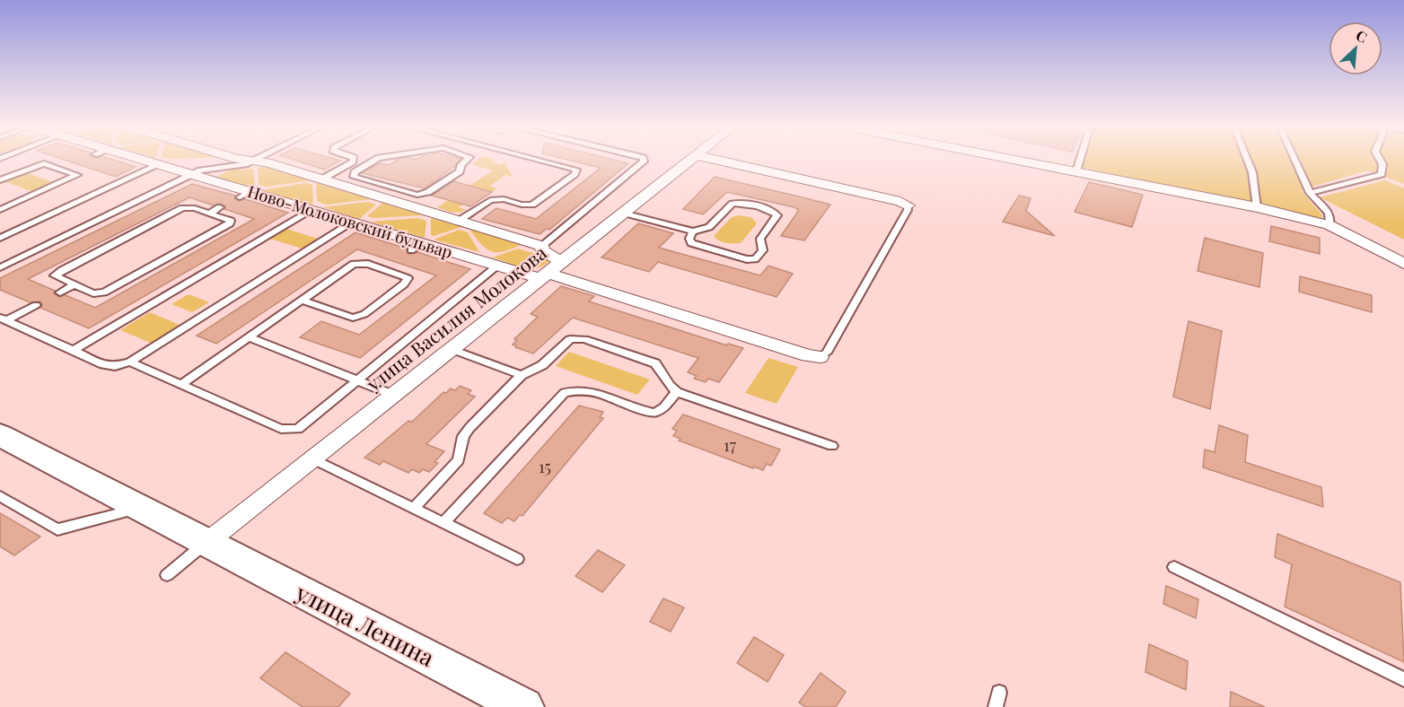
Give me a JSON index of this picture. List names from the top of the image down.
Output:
{
  "streets": {
    "main road": ["улица Ленина"],
    "street": ["Ново-Молоковский бульвар", "улица Василия Молокова"]
  },
  "crossings": [
    ["Ново-Молоковский бульвар", "улица Василия Молокова"],
    ["улица Василия Молокова", "улица Ленина"]
  ],
  "house_numbers": ["17", "15"],
  "north": "top right"
}
